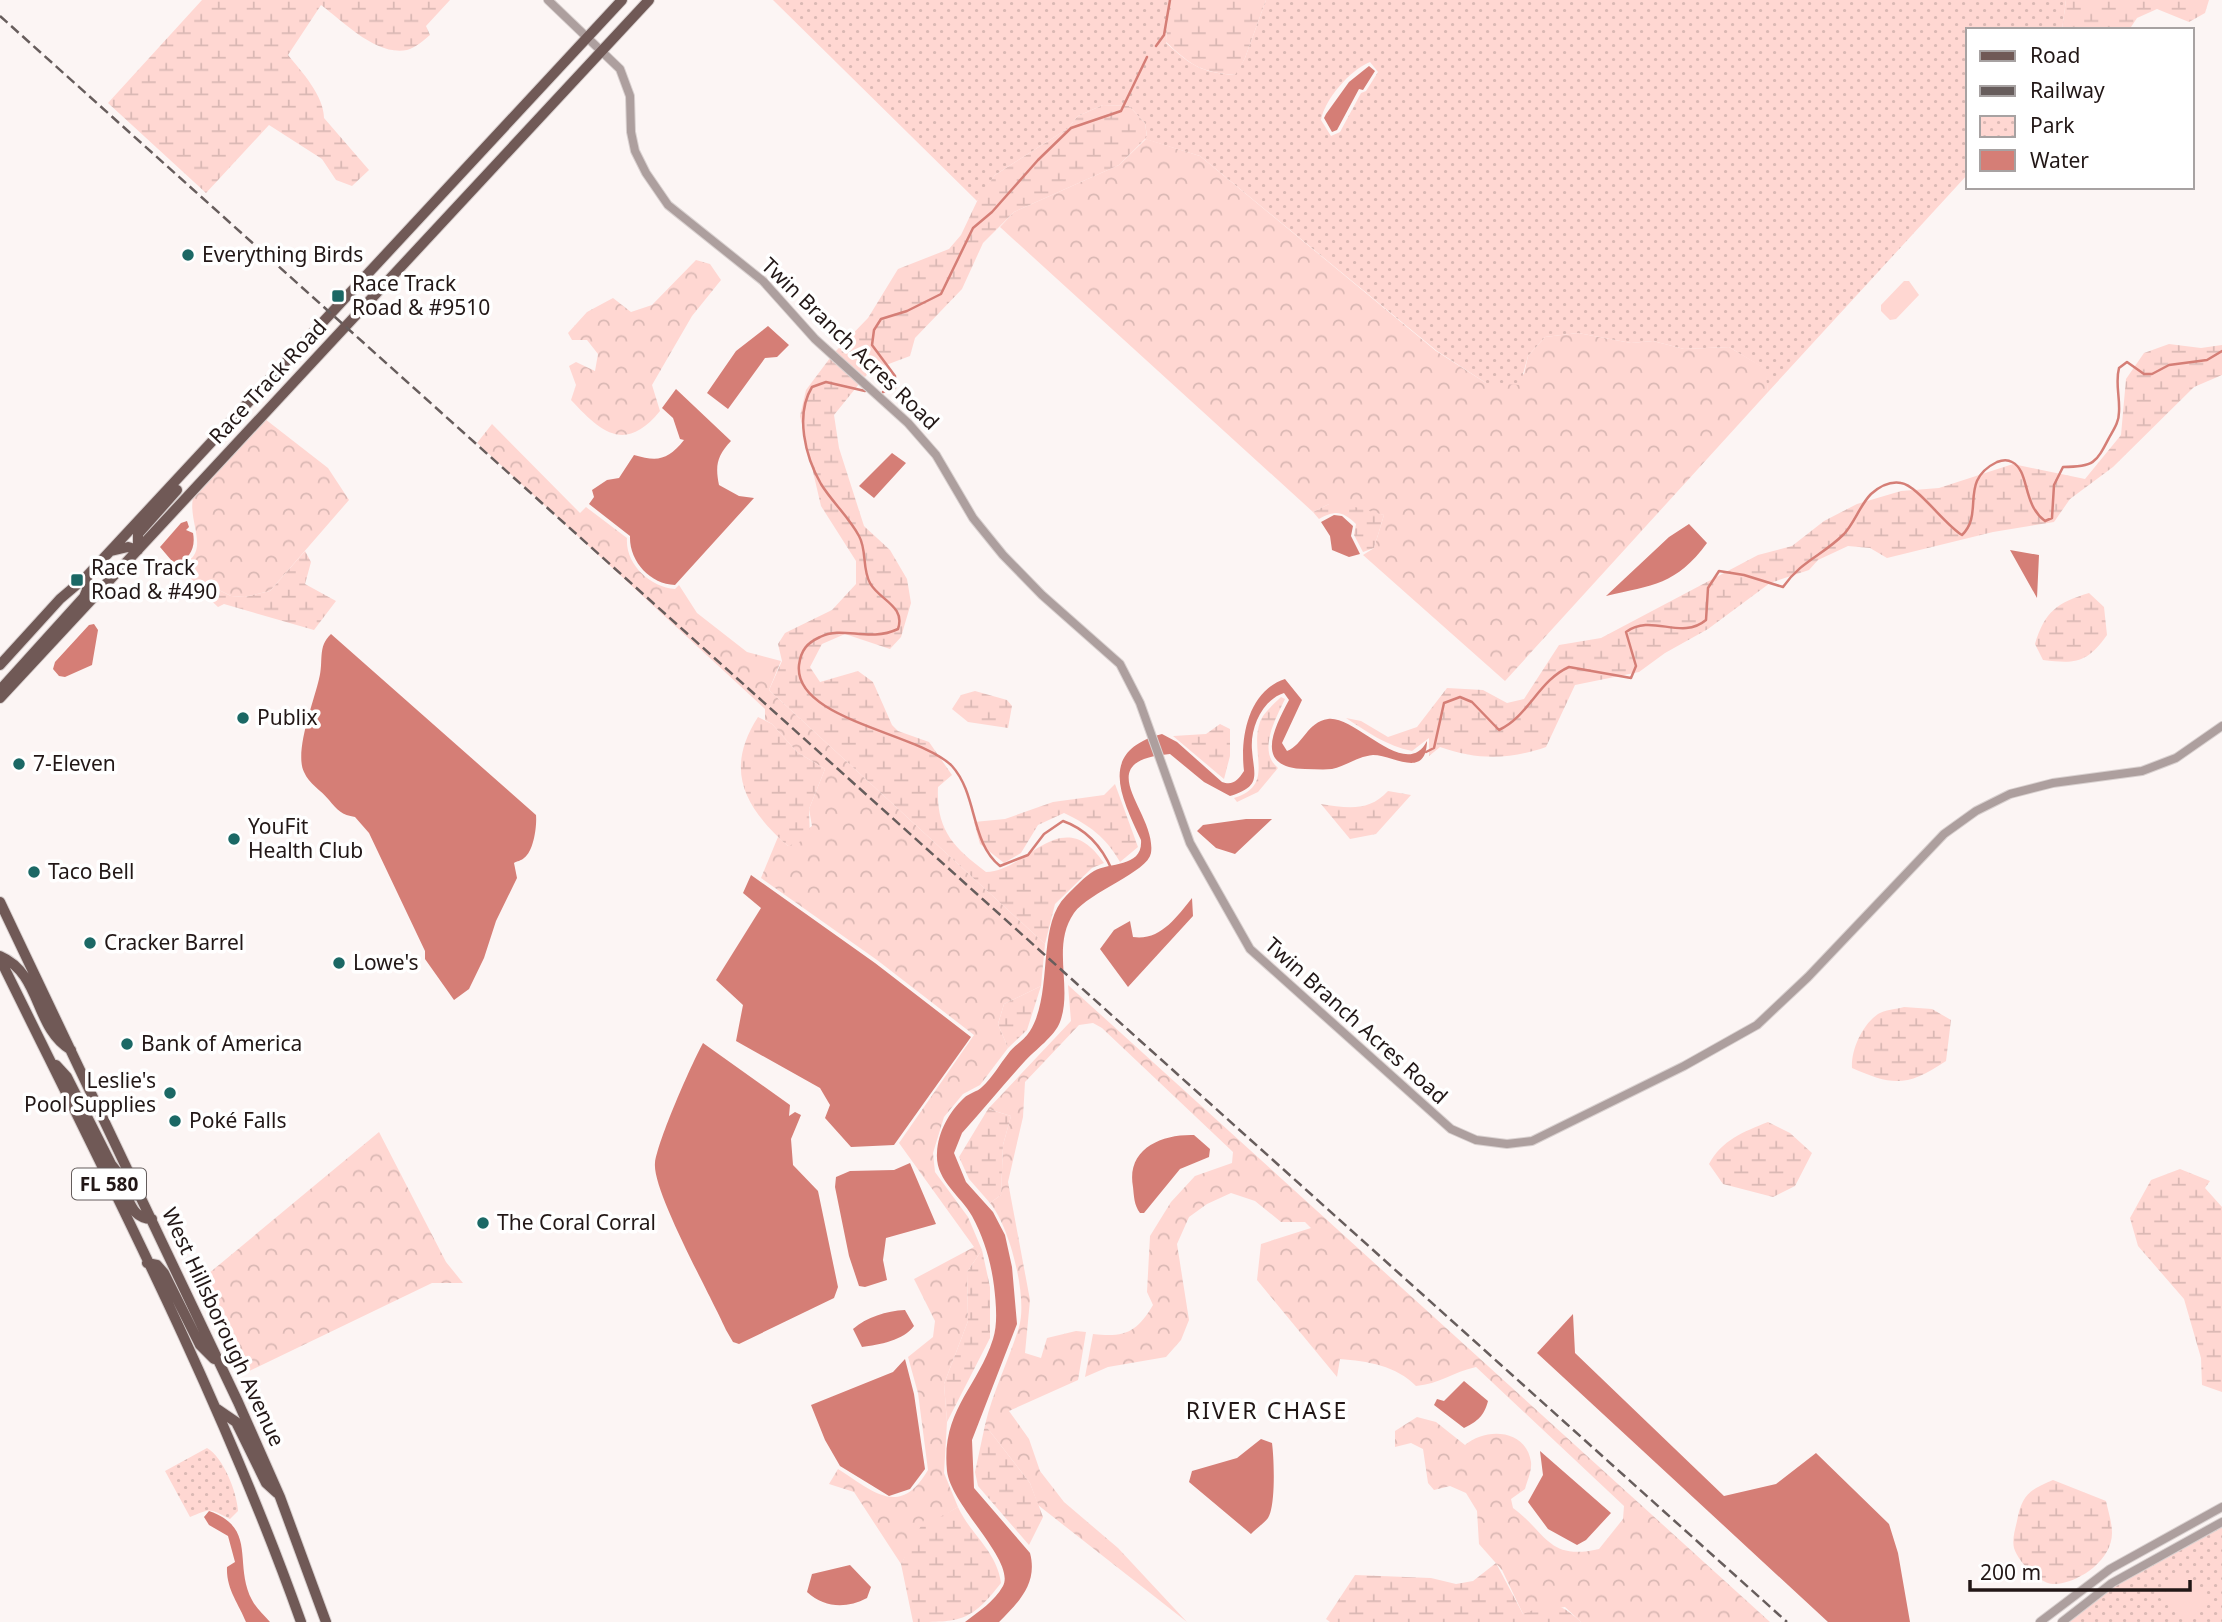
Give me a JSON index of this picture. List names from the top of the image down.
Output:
{
  "streets": {
    "main road": ["Race Track Road", "FL 580", "West Hillsborough Avenue"],
    "street": ["Twin Branch Acres Road"]
  },
  "crossings": [
    ["Twin Branch Acres Road", "Race Track Road"]
  ],
  "districts": ["RIVER CHASE"],
  "places": {
    "other": [
      "Everything Birds",
      "Publix",
      "7-Eleven",
      "YouFit Health Club",
      "Taco Bell",
      "Cracker Barrel",
      "Lowe's",
      "Bank of America",
      "Leslie's Pool Supplies",
      "Poké Falls",
      "The Coral Corral"
    ],
    "transit": ["Race Track Road & #9510", "Race Track Road & #490"]
  },
  "legend": [
    "Road",
    "Railway",
    "Park",
    "Water"
  ],
  "scale_bar": "200 m"
}
